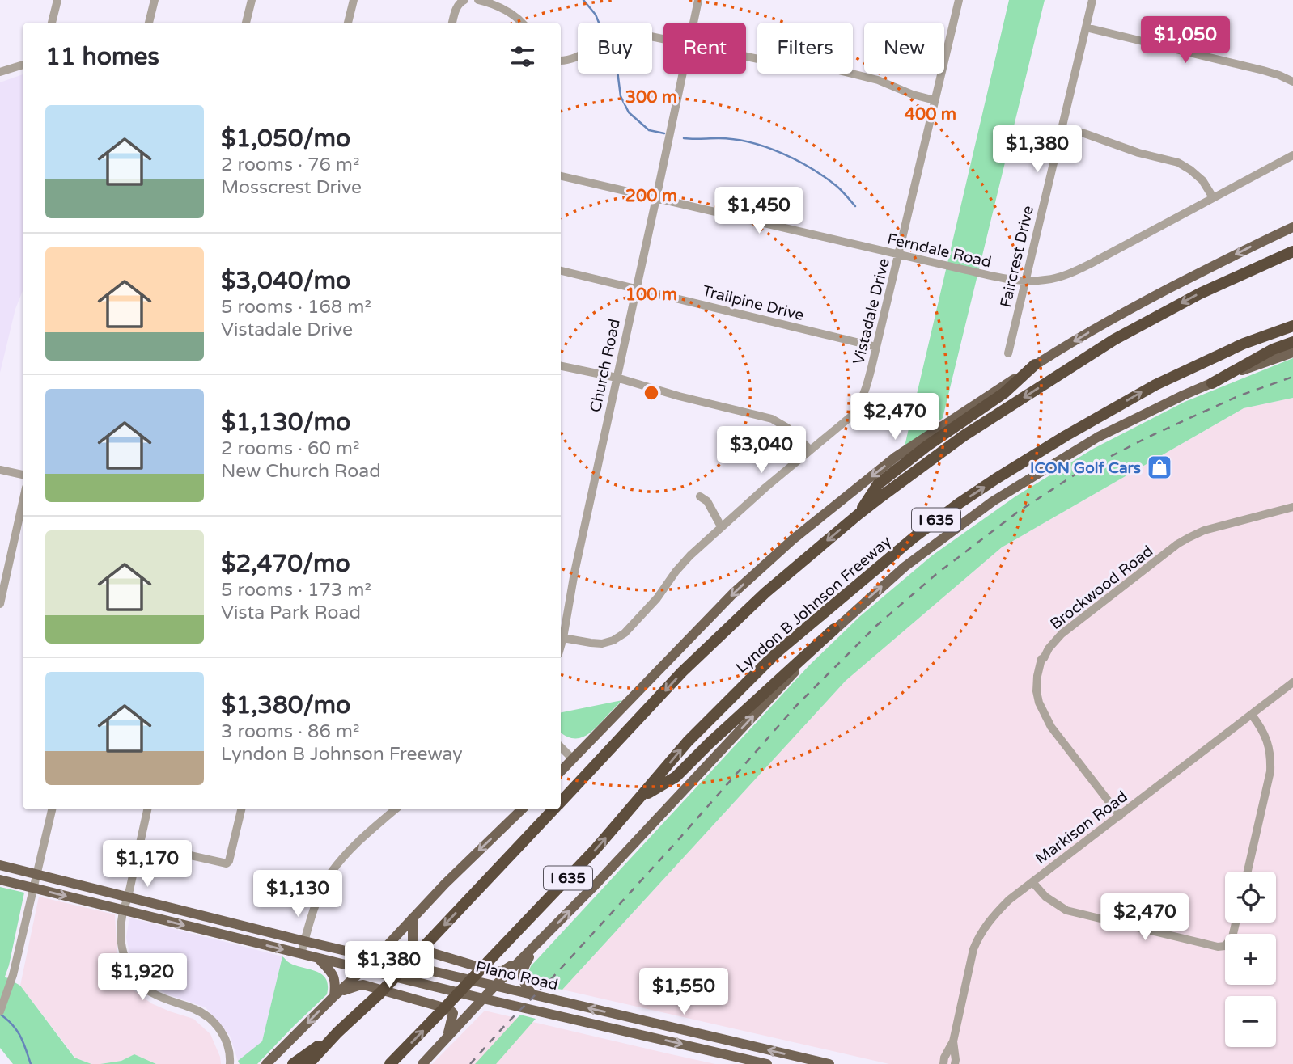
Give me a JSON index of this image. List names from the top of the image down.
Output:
{
  "streets": {
    "highway": ["I 635", "Lyndon B Johnson Freeway"],
    "main road": ["Plano Road"],
    "street": [
      "Ferndale Road",
      "Faircrest Drive",
      "Trailpine Drive",
      "Vistadale Drive",
      "Church Road",
      "Brockwood Road",
      "Markison Road"
    ]
  },
  "crossings": [
    ["Ferndale Road", "Faircrest Drive"],
    ["Ferndale Road", "Vistadale Drive"],
    ["Ferndale Road", "Church Road"],
    ["Trailpine Drive", "Vistadale Drive"],
    ["Trailpine Drive", "Church Road"],
    ["Vistadale Drive", "Church Road"],
    ["Brockwood Road", "Markison Road"]
  ],
  "places": {
    "shop": ["ICON Golf Cars"]
  },
  "page": {
    "price": [
      "$1,050",
      "$1,380",
      "$1,450",
      "$2,470",
      "$3,040",
      "$1,170",
      "$1,130",
      "$2,470",
      "$1,380",
      "$1,920",
      "$1,550"
    ],
    "chip": [
      "Buy",
      "Rent",
      "Filters",
      "New"
    ],
    "heading": "11 homes",
    "list": [
      {
        "name": "$1,050/mo",
        "note": "2 rooms · 76 m² · Mosscrest Drive"
      },
      {
        "name": "$3,040/mo",
        "note": "5 rooms · 168 m² · Vistadale Drive"
      },
      {
        "name": "$1,130/mo",
        "note": "2 rooms · 60 m² · New Church Road"
      },
      {
        "name": "$2,470/mo",
        "note": "5 rooms · 173 m² · Vista Park Road"
      },
      {
        "name": "$1,380/mo",
        "note": "3 rooms · 86 m² · Lyndon B Johnson Freeway"
      }
    ],
    "map_buttons": ["+", "−"]
  },
  "rings": [
    "300 m",
    "400 m",
    "200 m",
    "100 m"
  ]
}
